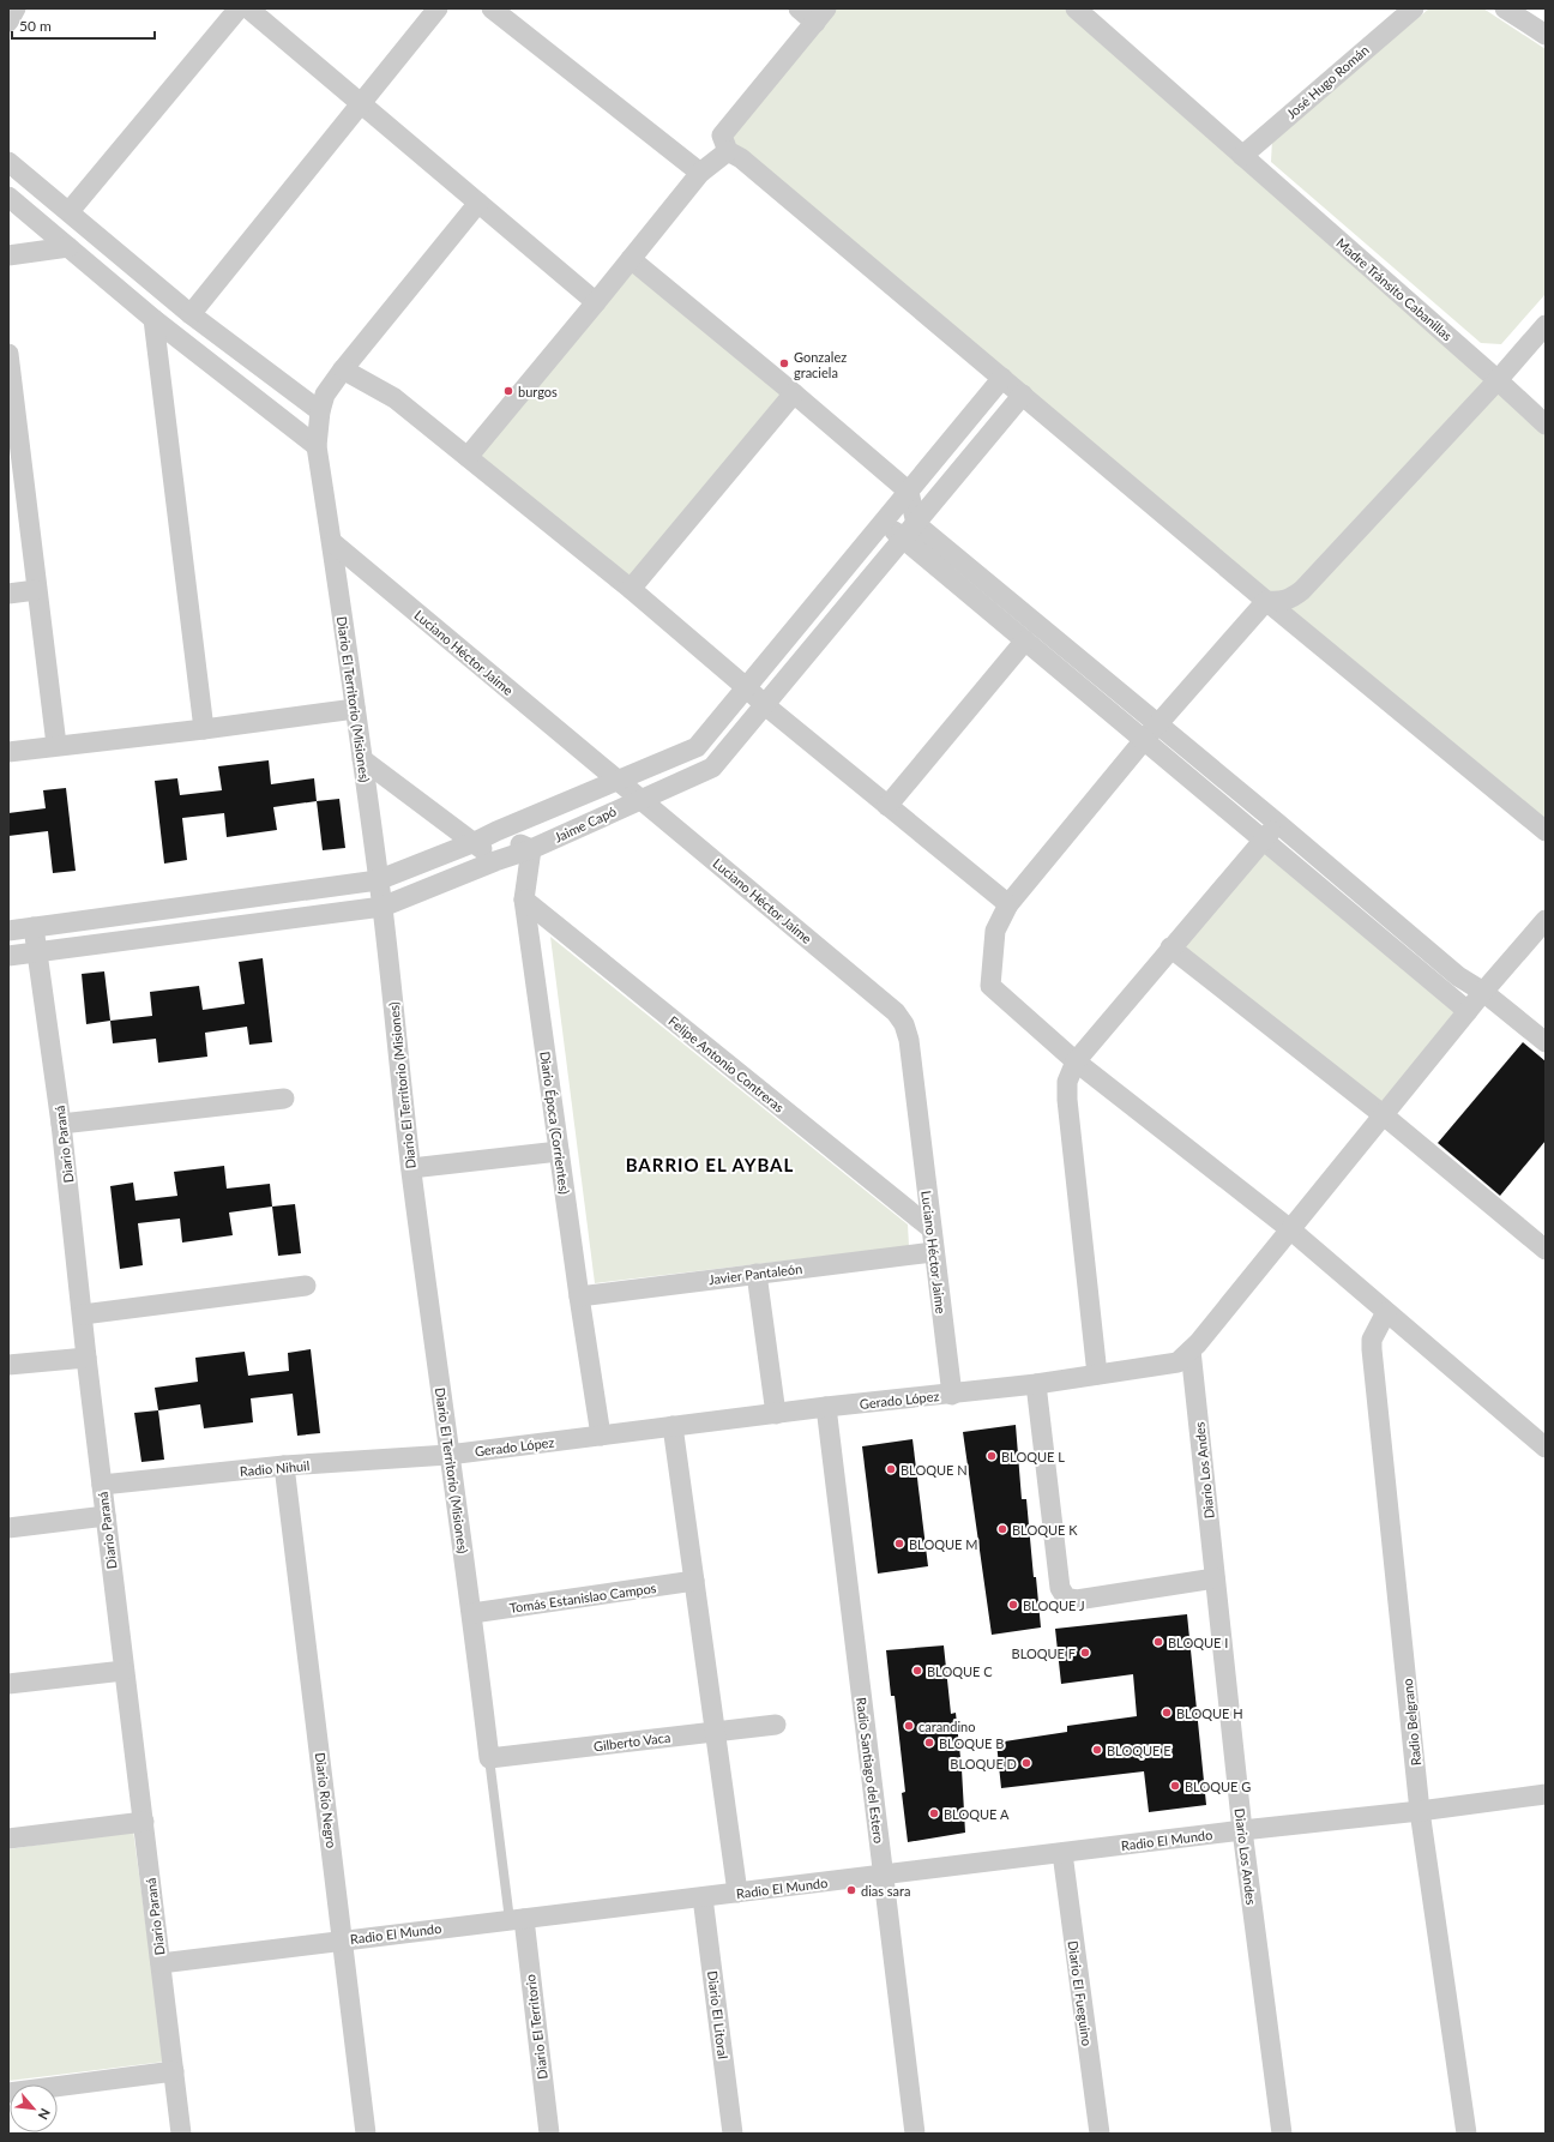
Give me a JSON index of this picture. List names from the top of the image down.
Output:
{
  "streets": {
    "street": [
      "José Hugo Román",
      "Madre Tránsito Cabanillas",
      "Luciano Héctor Jaime",
      "Diario El Territorio (Misiones)",
      "Jaime Capó",
      "Felipe Antonio Contreras",
      "Diario Época (Corrientes)",
      "Diario Paraná",
      "Javier Pantaleón",
      "Gerado López",
      "Radio Nihuil",
      "Diario Los Andes",
      "Tomás Estanislao Campos",
      "Radio Belgrano",
      "Gilberto Vaca",
      "Radio Santiago del Estero",
      "Diario Río Negro",
      "Radio El Mundo",
      "Diario El Fueguino",
      "Diario El Litoral",
      "Diario El Territorio"
    ]
  },
  "crossings": [
    ["José Hugo Román", "Madre Tránsito Cabanillas"],
    ["Luciano Héctor Jaime", "Diario El Territorio (Misiones)"],
    ["Luciano Héctor Jaime", "Jaime Capó"],
    ["Luciano Héctor Jaime", "Felipe Antonio Contreras"],
    ["Luciano Héctor Jaime", "Javier Pantaleón"],
    ["Luciano Héctor Jaime", "Gerado López"],
    ["Diario El Territorio (Misiones)", "Jaime Capó"],
    ["Diario El Territorio (Misiones)", "Gerado López"],
    ["Diario El Territorio (Misiones)", "Radio Nihuil"],
    ["Diario El Territorio (Misiones)", "Tomás Estanislao Campos"],
    ["Diario El Territorio (Misiones)", "Gilberto Vaca"],
    ["Jaime Capó", "Diario Época (Corrientes)"],
    ["Jaime Capó", "Diario Paraná"],
    ["Felipe Antonio Contreras", "Diario Época (Corrientes)"],
    ["Diario Época (Corrientes)", "Javier Pantaleón"],
    ["Diario Época (Corrientes)", "Gerado López"],
    ["Diario Paraná", "Radio Nihuil"],
    ["Diario Paraná", "Radio El Mundo"],
    ["Gerado López", "Radio Nihuil"],
    ["Gerado López", "Diario Los Andes"],
    ["Gerado López", "Radio Santiago del Estero"],
    ["Radio Nihuil", "Diario Río Negro"],
    ["Diario Los Andes", "Radio El Mundo"],
    ["Radio Belgrano", "Radio El Mundo"],
    ["Radio Santiago del Estero", "Radio El Mundo"],
    ["Diario Río Negro", "Radio El Mundo"],
    ["Radio El Mundo", "Diario El Fueguino"],
    ["Radio El Mundo", "Diario El Litoral"],
    ["Radio El Mundo", "Diario El Territorio"]
  ],
  "districts": ["BARRIO EL AYBAL"],
  "places": [
    "Gonzalez graciela",
    "burgos",
    "BLOQUE L",
    "BLOQUE N",
    "BLOQUE K",
    "BLOQUE M",
    "BLOQUE J",
    "BLOQUE I",
    "BLOQUE F",
    "BLOQUE C",
    "BLOQUE H",
    "carandino",
    "BLOQUE B",
    "BLOQUE E",
    "BLOQUE D",
    "BLOQUE G",
    "BLOQUE A",
    "dias sara"
  ],
  "scale_bar": "50 m",
  "north": "bottom right"
}
